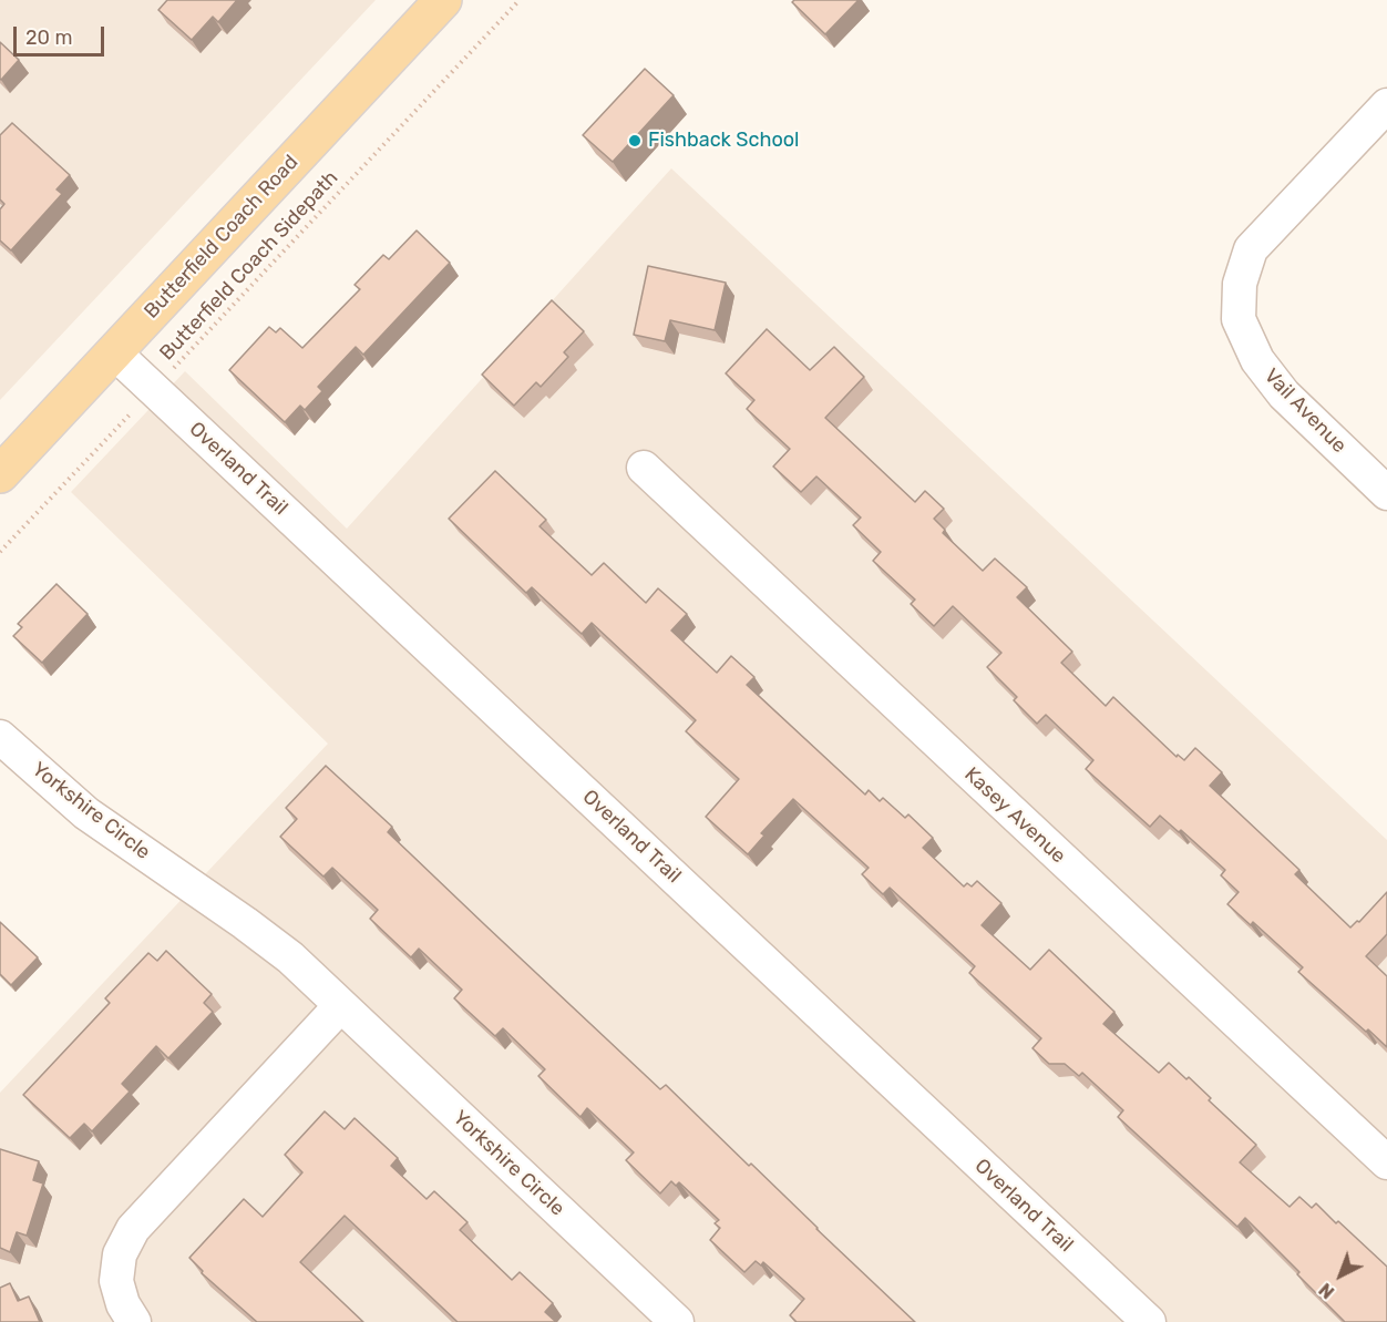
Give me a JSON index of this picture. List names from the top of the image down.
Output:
{
  "streets": {
    "main road": ["Butterfield Coach Road"],
    "street": [
      "Vail Avenue",
      "Overland Trail",
      "Yorkshire Circle",
      "Kasey Avenue"
    ],
    "path": ["Butterfield Coach Sidepath"]
  },
  "crossings": [
    ["Butterfield Coach Road", "Overland Trail"]
  ],
  "places": ["Fishback School"],
  "scale_bar": "20 m",
  "north": "bottom left"
}
